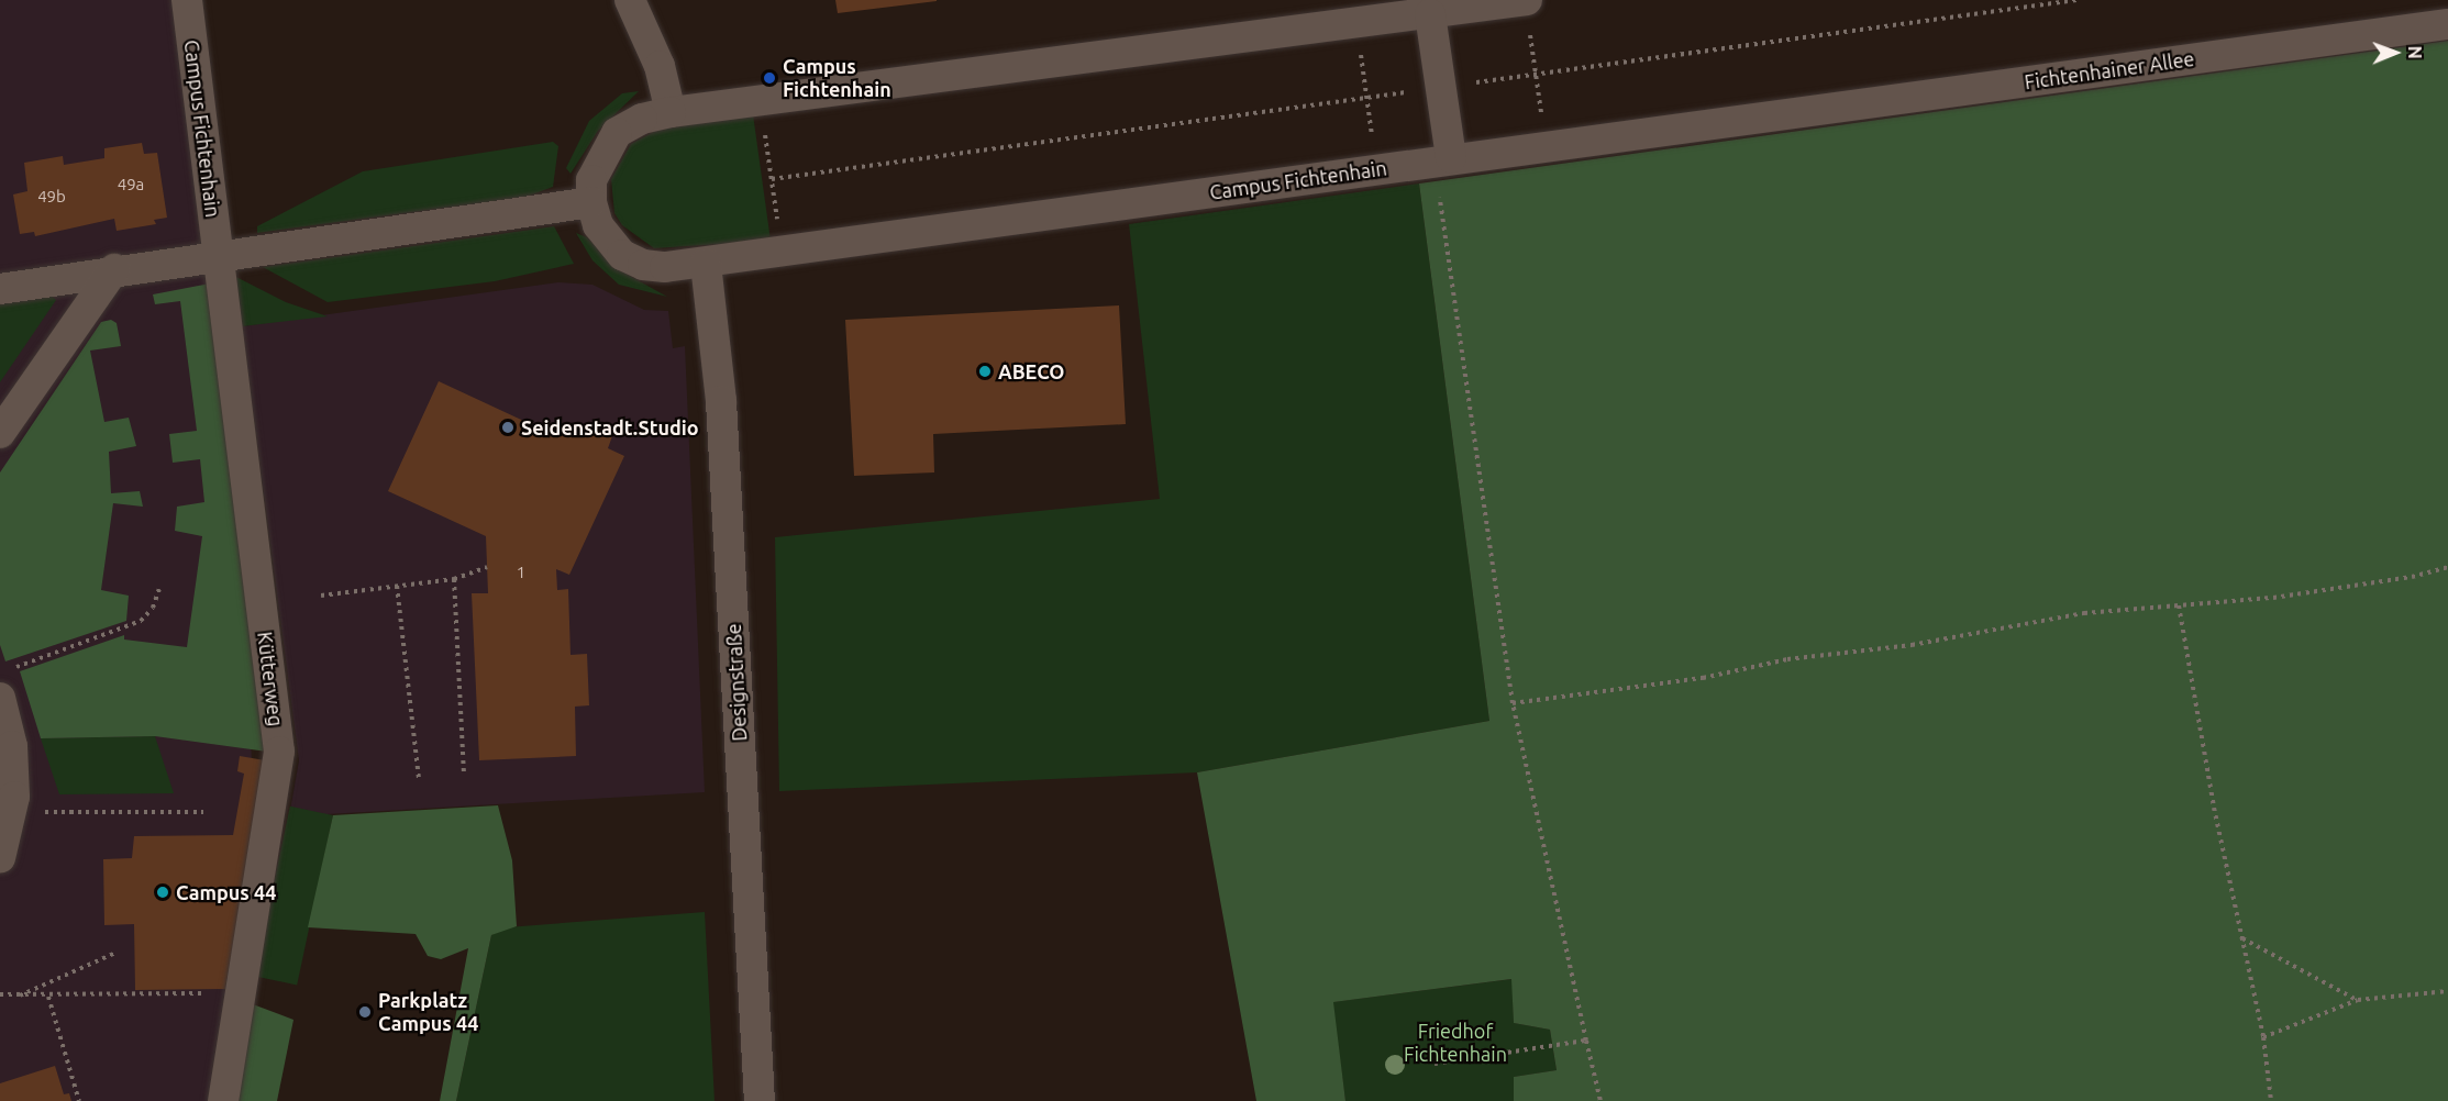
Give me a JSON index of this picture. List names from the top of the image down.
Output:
{
  "streets": {
    "street": [
      "Fichtenhainer Allee",
      "Campus Fichtenhain",
      "Kütterweg",
      "Designstraße"
    ]
  },
  "crossings": [
    ["Fichtenhainer Allee", "Campus Fichtenhain"],
    ["Campus Fichtenhain", "Kütterweg"],
    ["Campus Fichtenhain", "Designstraße"]
  ],
  "parks": ["Friedhof Fichtenhain"],
  "places": [
    "Campus Fichtenhain",
    "ABECO",
    "Seidenstadt.Studio",
    "Campus 44",
    "Parkplatz Campus 44"
  ],
  "house_numbers": ["49a", "49b", "1"],
  "north": "right"
}
